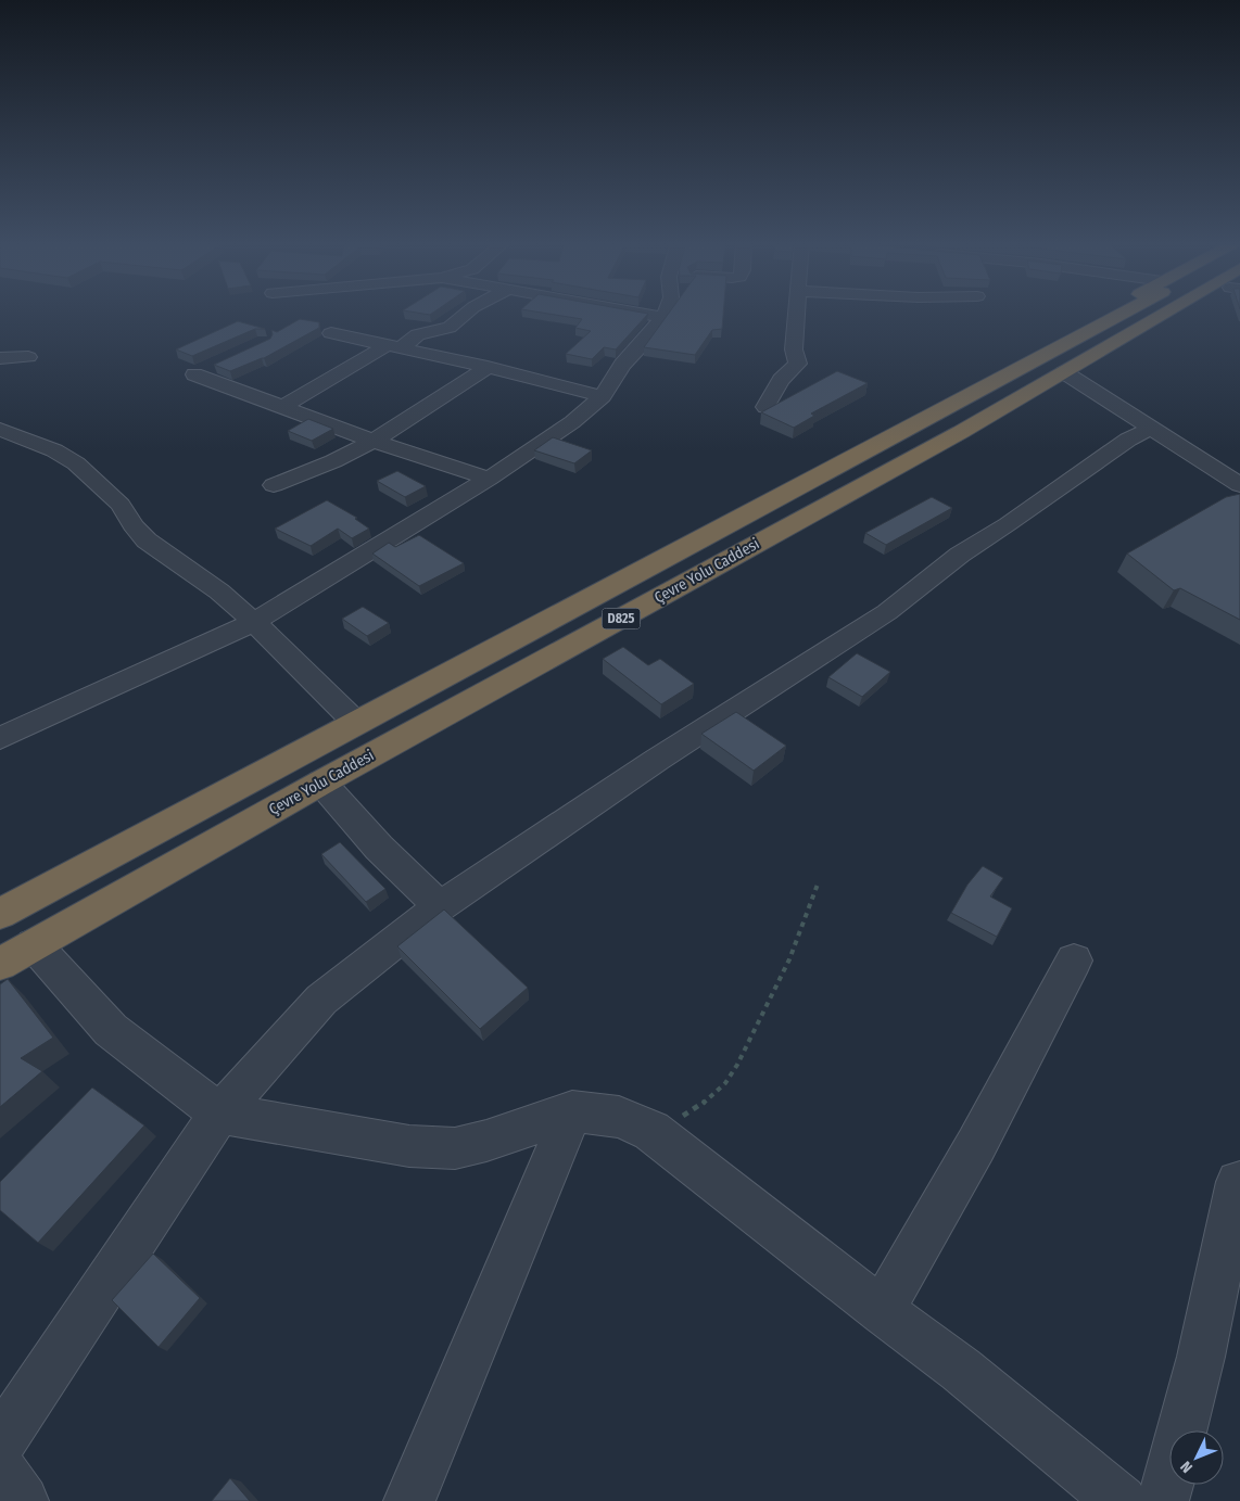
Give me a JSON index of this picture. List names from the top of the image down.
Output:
{
  "streets": {
    "highway": ["Çevre Yolu Caddesi", "D825"]
  },
  "north": "bottom left"
}
